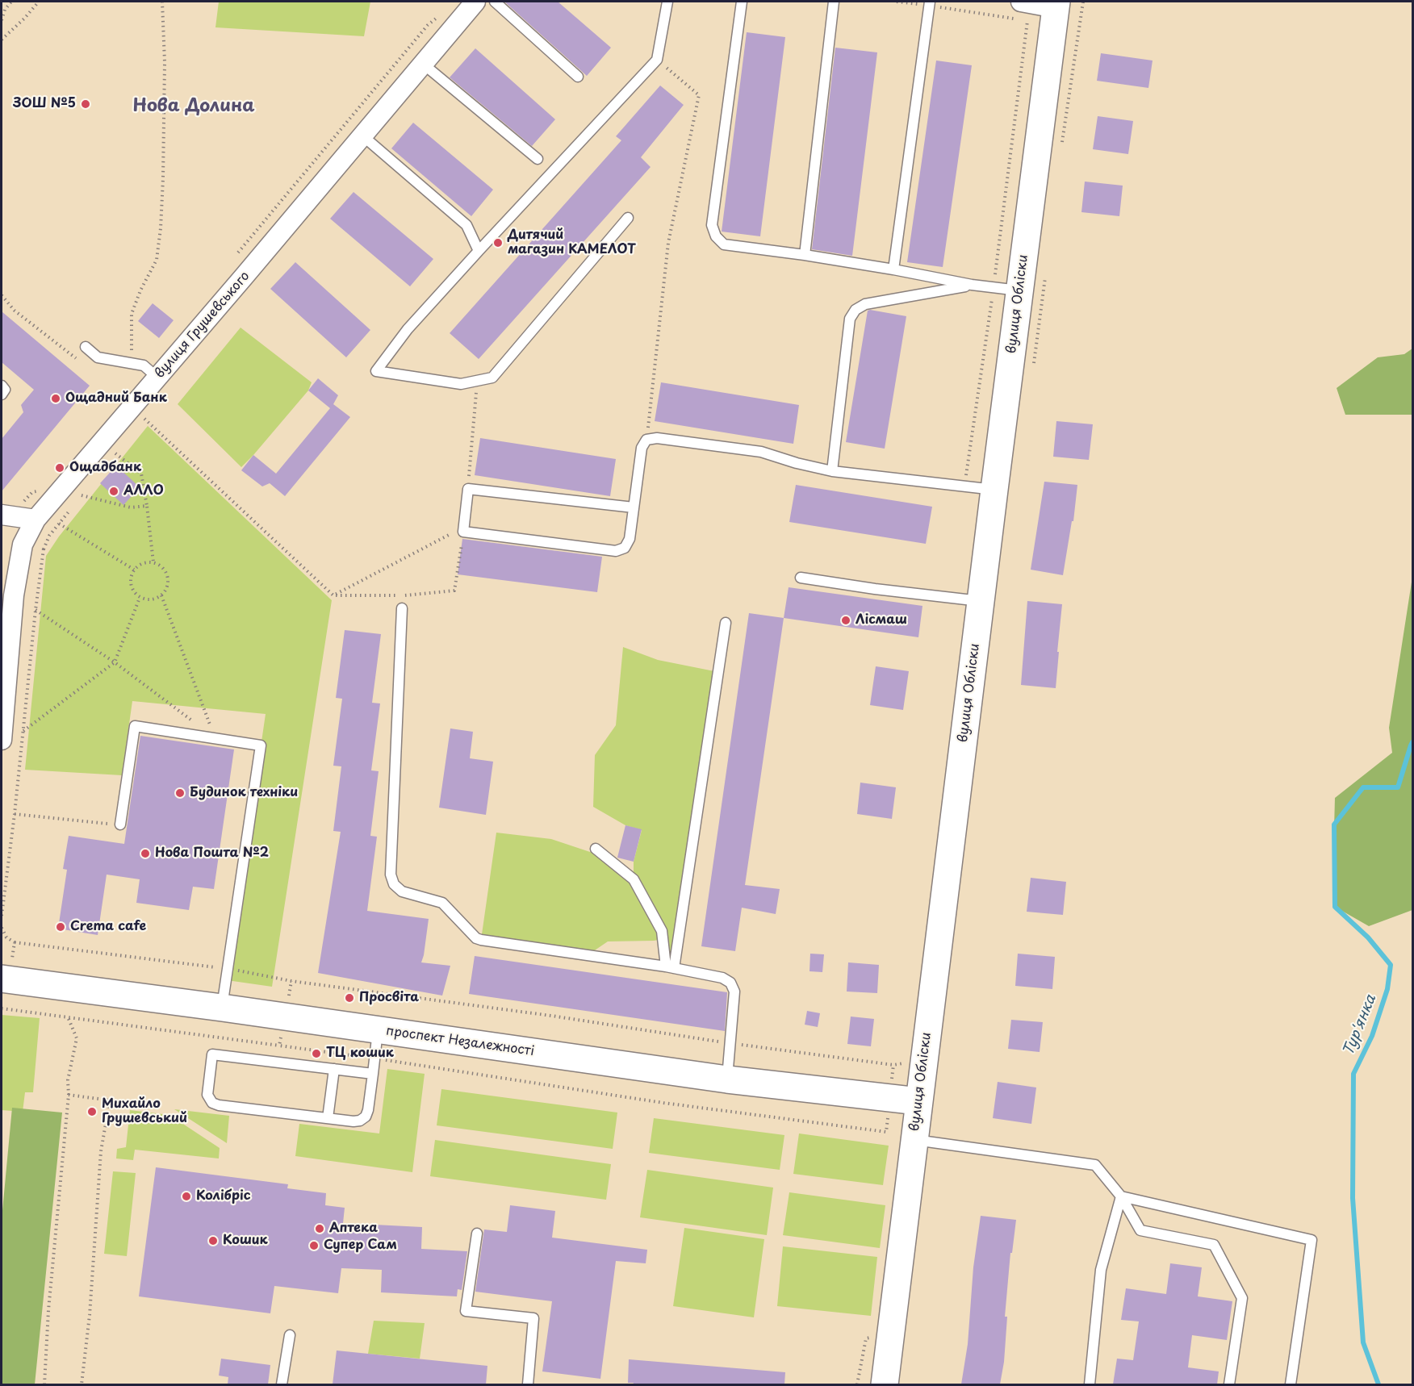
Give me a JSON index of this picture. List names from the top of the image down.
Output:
{
  "streets": {
    "main road": ["вулиця Обліски", "проспект Незалежності"],
    "street": ["вулиця Грушевського"]
  },
  "crossings": [
    ["вулиця Обліски", "проспект Незалежності"]
  ],
  "districts": ["Нова Долина"],
  "water": ["Тур'янка"],
  "places": [
    "ЗОШ №5",
    "Дитячий магазин КАМЕЛОТ",
    "Ощадний Банк",
    "Ощадбанк",
    "АЛЛО",
    "Лісмаш",
    "Будинок техніки",
    "Нова Пошта №2",
    "Crema cafe",
    "Просвіта",
    "ТЦ кошик",
    "Михайло Грушевський",
    "Колібріс",
    "Аптека",
    "Кошик",
    "Супер Сам"
  ]
}
